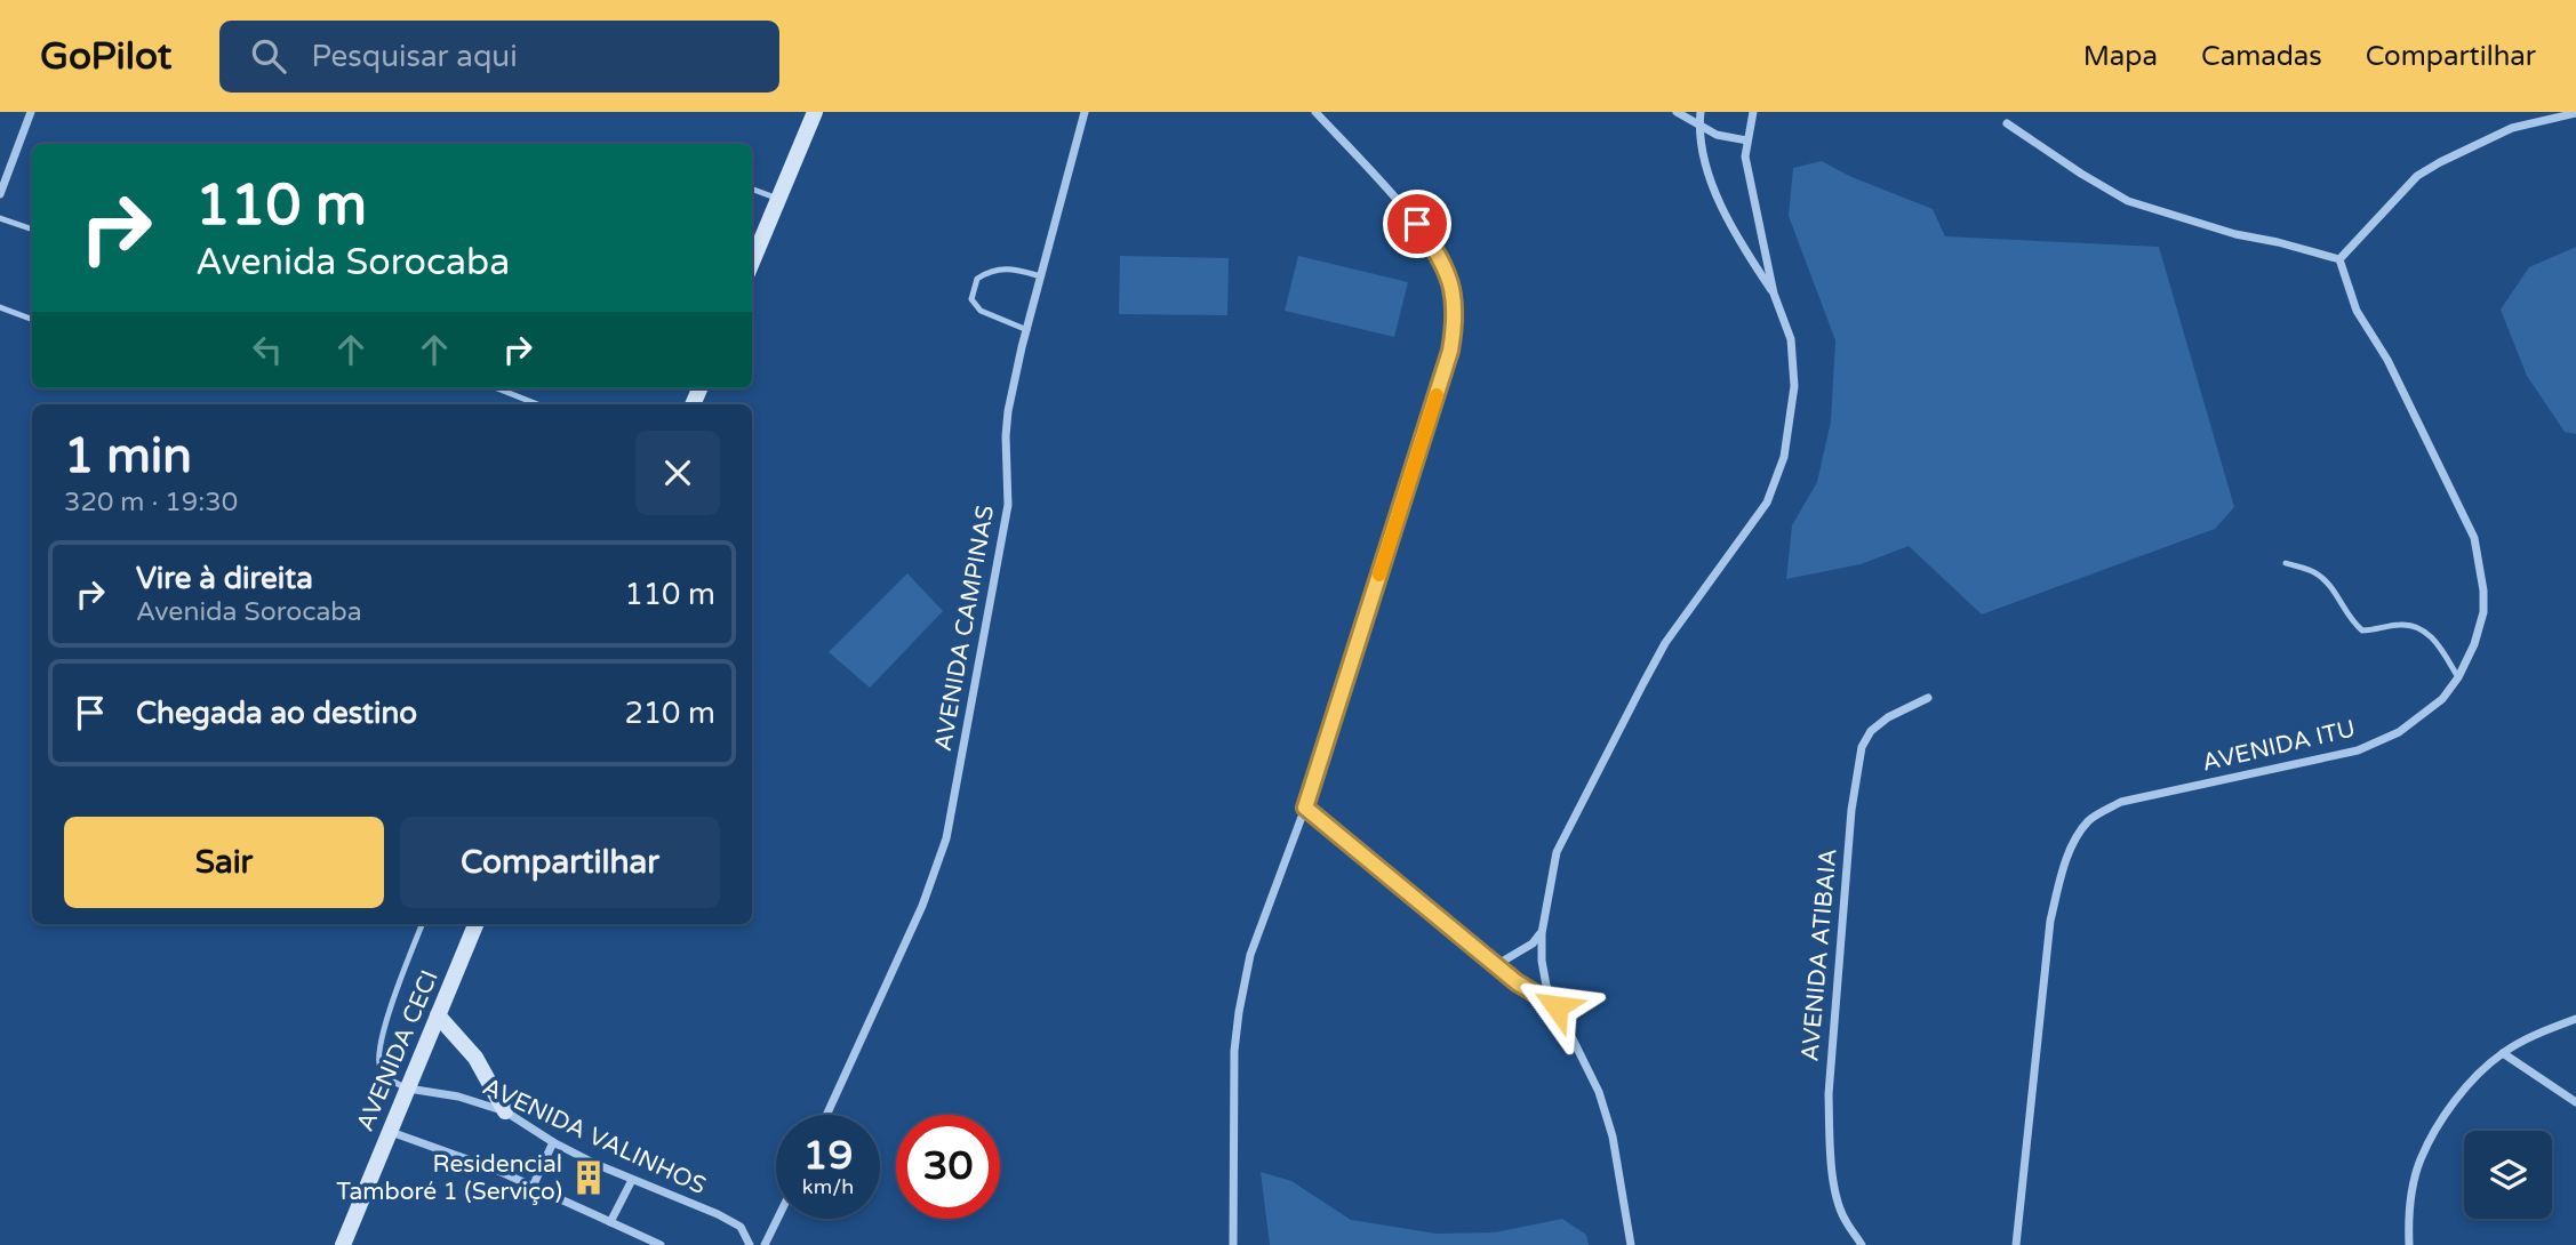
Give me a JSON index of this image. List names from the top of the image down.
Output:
{
  "streets": {
    "main road": ["AVENIDA CECI"],
    "street": [
      "AVENIDA CAMPINAS",
      "AVENIDA ITU",
      "AVENIDA ATIBAIA",
      "AVENIDA VALINHOS"
    ]
  },
  "crossings": [
    ["AVENIDA CECI", "AVENIDA VALINHOS"]
  ],
  "places": {
    "building": ["Residencial Tamboré 1 (Serviço)"]
  },
  "page": {
    "header": "GoPilot",
    "search": "Pesquisar aqui",
    "nav": ["Mapa", "Camadas", "Compartilhar"],
    "turn": ["110 m", "Avenida Sorocaba"],
    "heading": ["1 min", "320 m · 19:30"],
    "list": [
      {
        "name": "Vire à direita",
        "note": "Avenida Sorocaba",
        "value": "110 m"
      },
      {
        "name": "Chegada ao destino",
        "value": "210 m"
      }
    ],
    "buttons": ["Sair", "Compartilhar"],
    "speed": "19 km/h",
    "limit": "30"
  }
}
